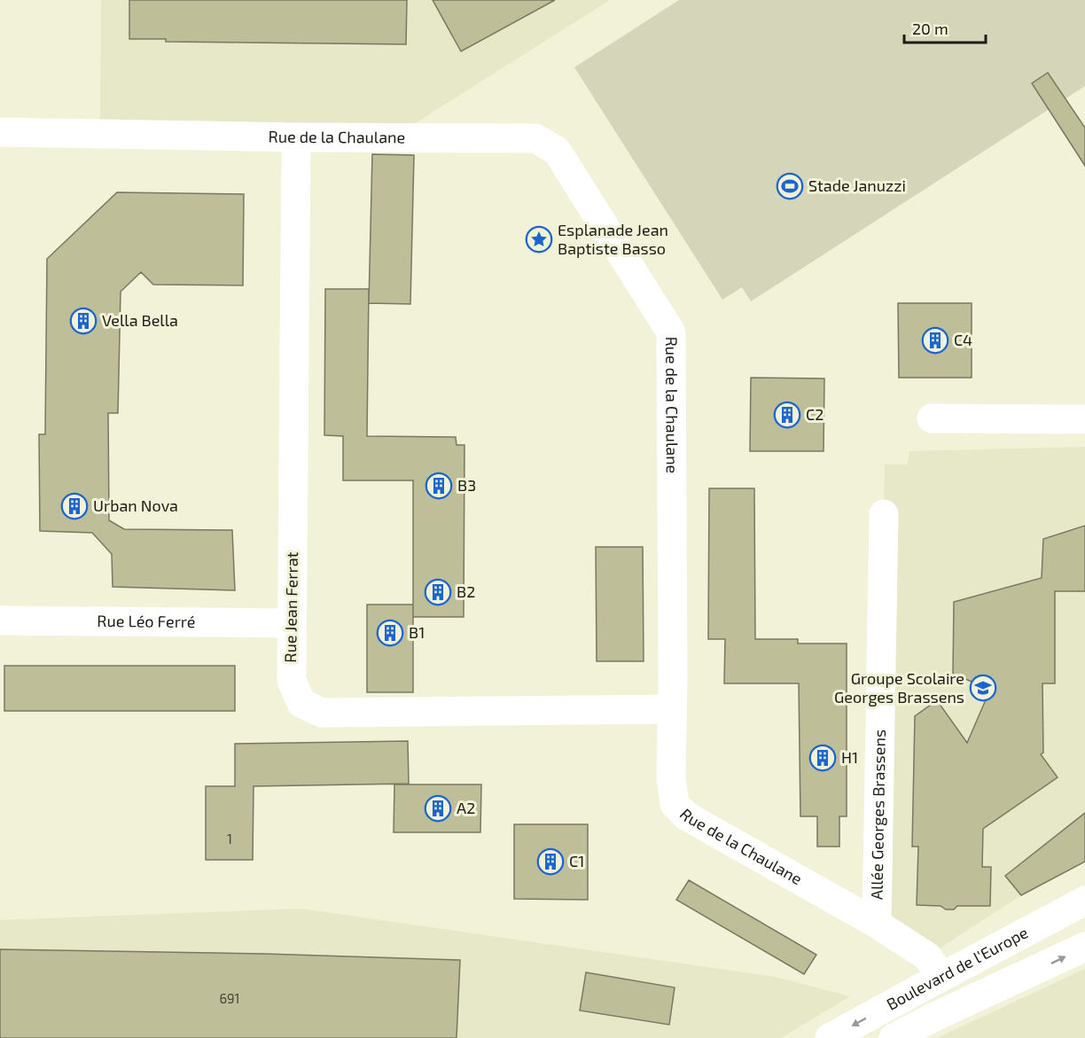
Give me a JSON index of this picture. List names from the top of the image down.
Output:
{
  "streets": {
    "street": [
      "Rue de la Chaulane",
      "Rue Jean Ferrat",
      "Rue Léo Ferré",
      "Allée Georges Brassens",
      "Boulevard de l'Europe"
    ]
  },
  "crossings": [
    ["Rue de la Chaulane", "Rue Jean Ferrat"],
    ["Rue de la Chaulane", "Allée Georges Brassens"],
    ["Rue de la Chaulane", "Boulevard de l'Europe"],
    ["Rue Jean Ferrat", "Rue Léo Ferré"]
  ],
  "places": {
    "sports": ["Stade Januzzi"],
    "place": ["Esplanade Jean Baptiste Basso"],
    "building": [
      "Vella Bella",
      "C4",
      "C2",
      "B3",
      "Urban Nova",
      "B2",
      "B1",
      "H1",
      "A2",
      "C1"
    ],
    "school or university": ["Groupe Scolaire Georges Brassens"]
  },
  "house_numbers": ["1", "691"],
  "scale_bar": "20 m"
}
